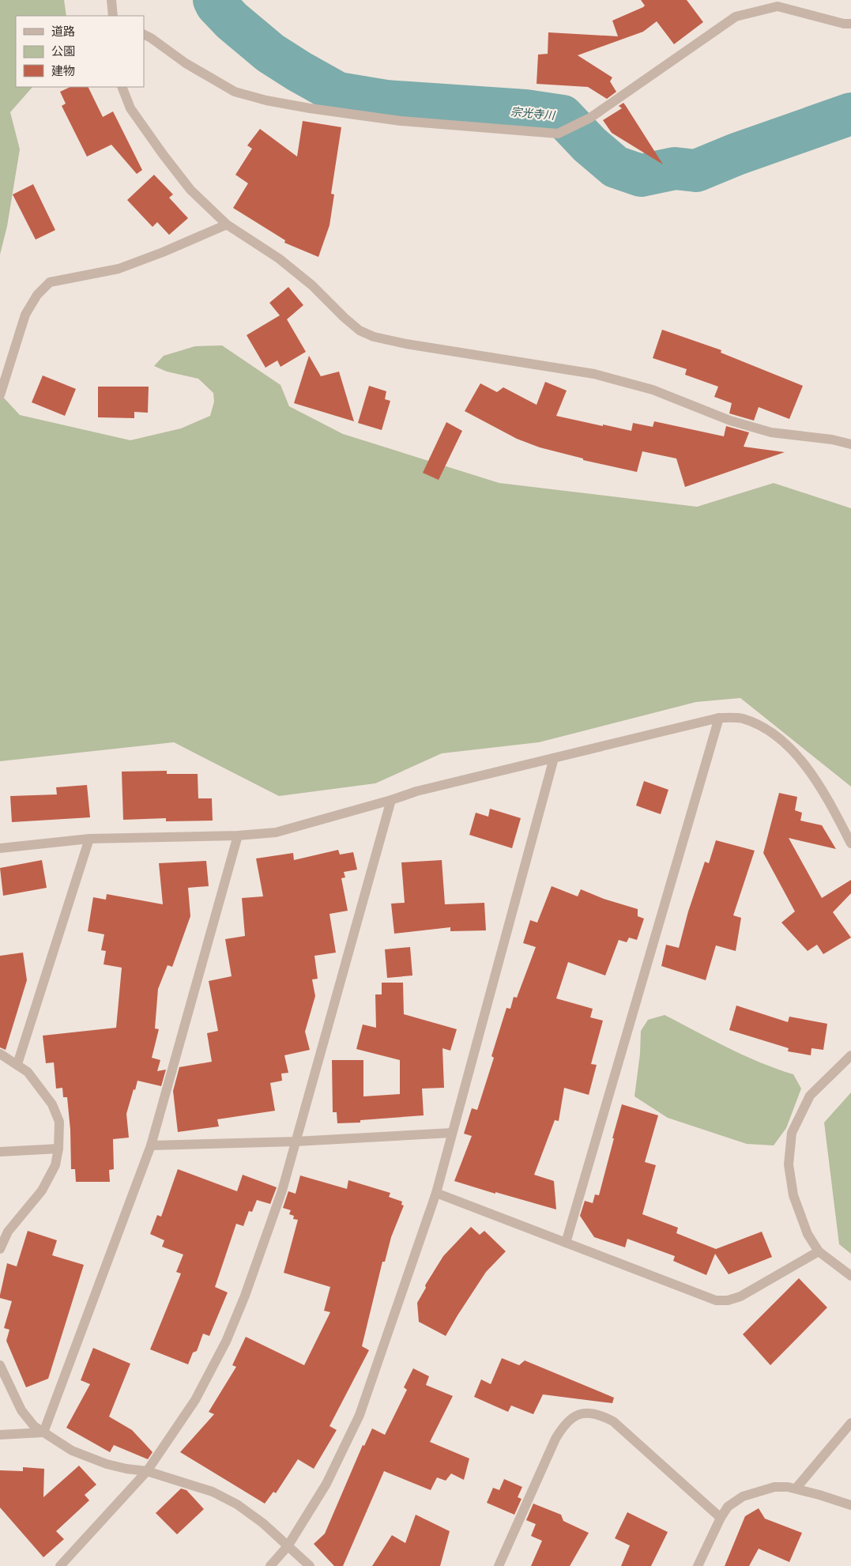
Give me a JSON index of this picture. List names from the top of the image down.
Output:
{
  "water": ["宗光寺川"],
  "legend": ["道路", "公園", "建物"]
}
